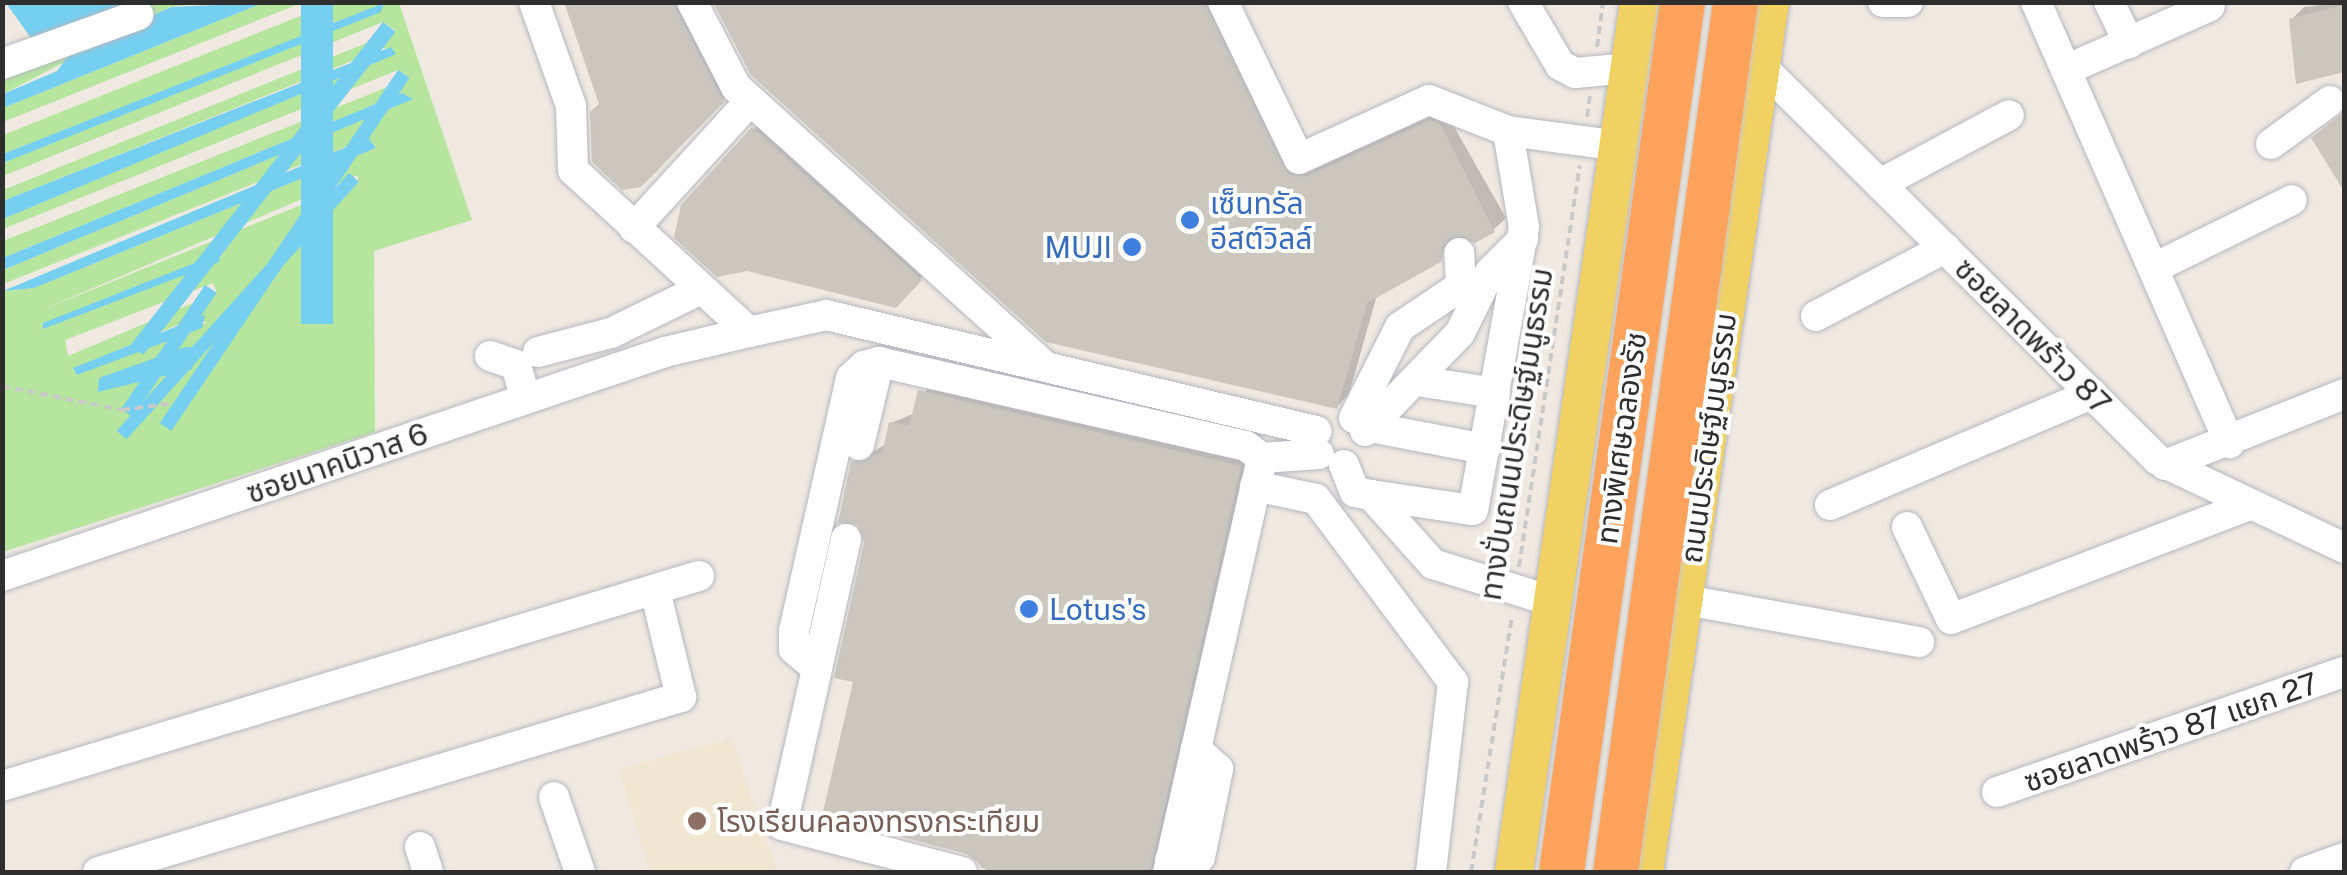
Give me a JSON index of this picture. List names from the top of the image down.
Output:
{
  "streets": {
    "highway": ["ทางพิเศษฉลองรัช"],
    "main road": ["ถนนประดิษฐ์มนูธรรม"],
    "street": ["ซอยลาดพร้าว 87", "ซอยนาคนิวาส 6", "ซอยลาดพร้าว 87 แยก 27"],
    "path": ["ทางปั่นถนนประดิษฐ์มนูธรรม"]
  },
  "crossings": [
    ["ซอยลาดพร้าว 87", "ถนนประดิษฐ์มนูธรรม"]
  ],
  "places": [
    "เซ็นทรัล อีสต์วิลล์",
    "MUJI",
    "Lotus's",
    "โรงเรียนคลองทรงกระเทียม"
  ]
}
